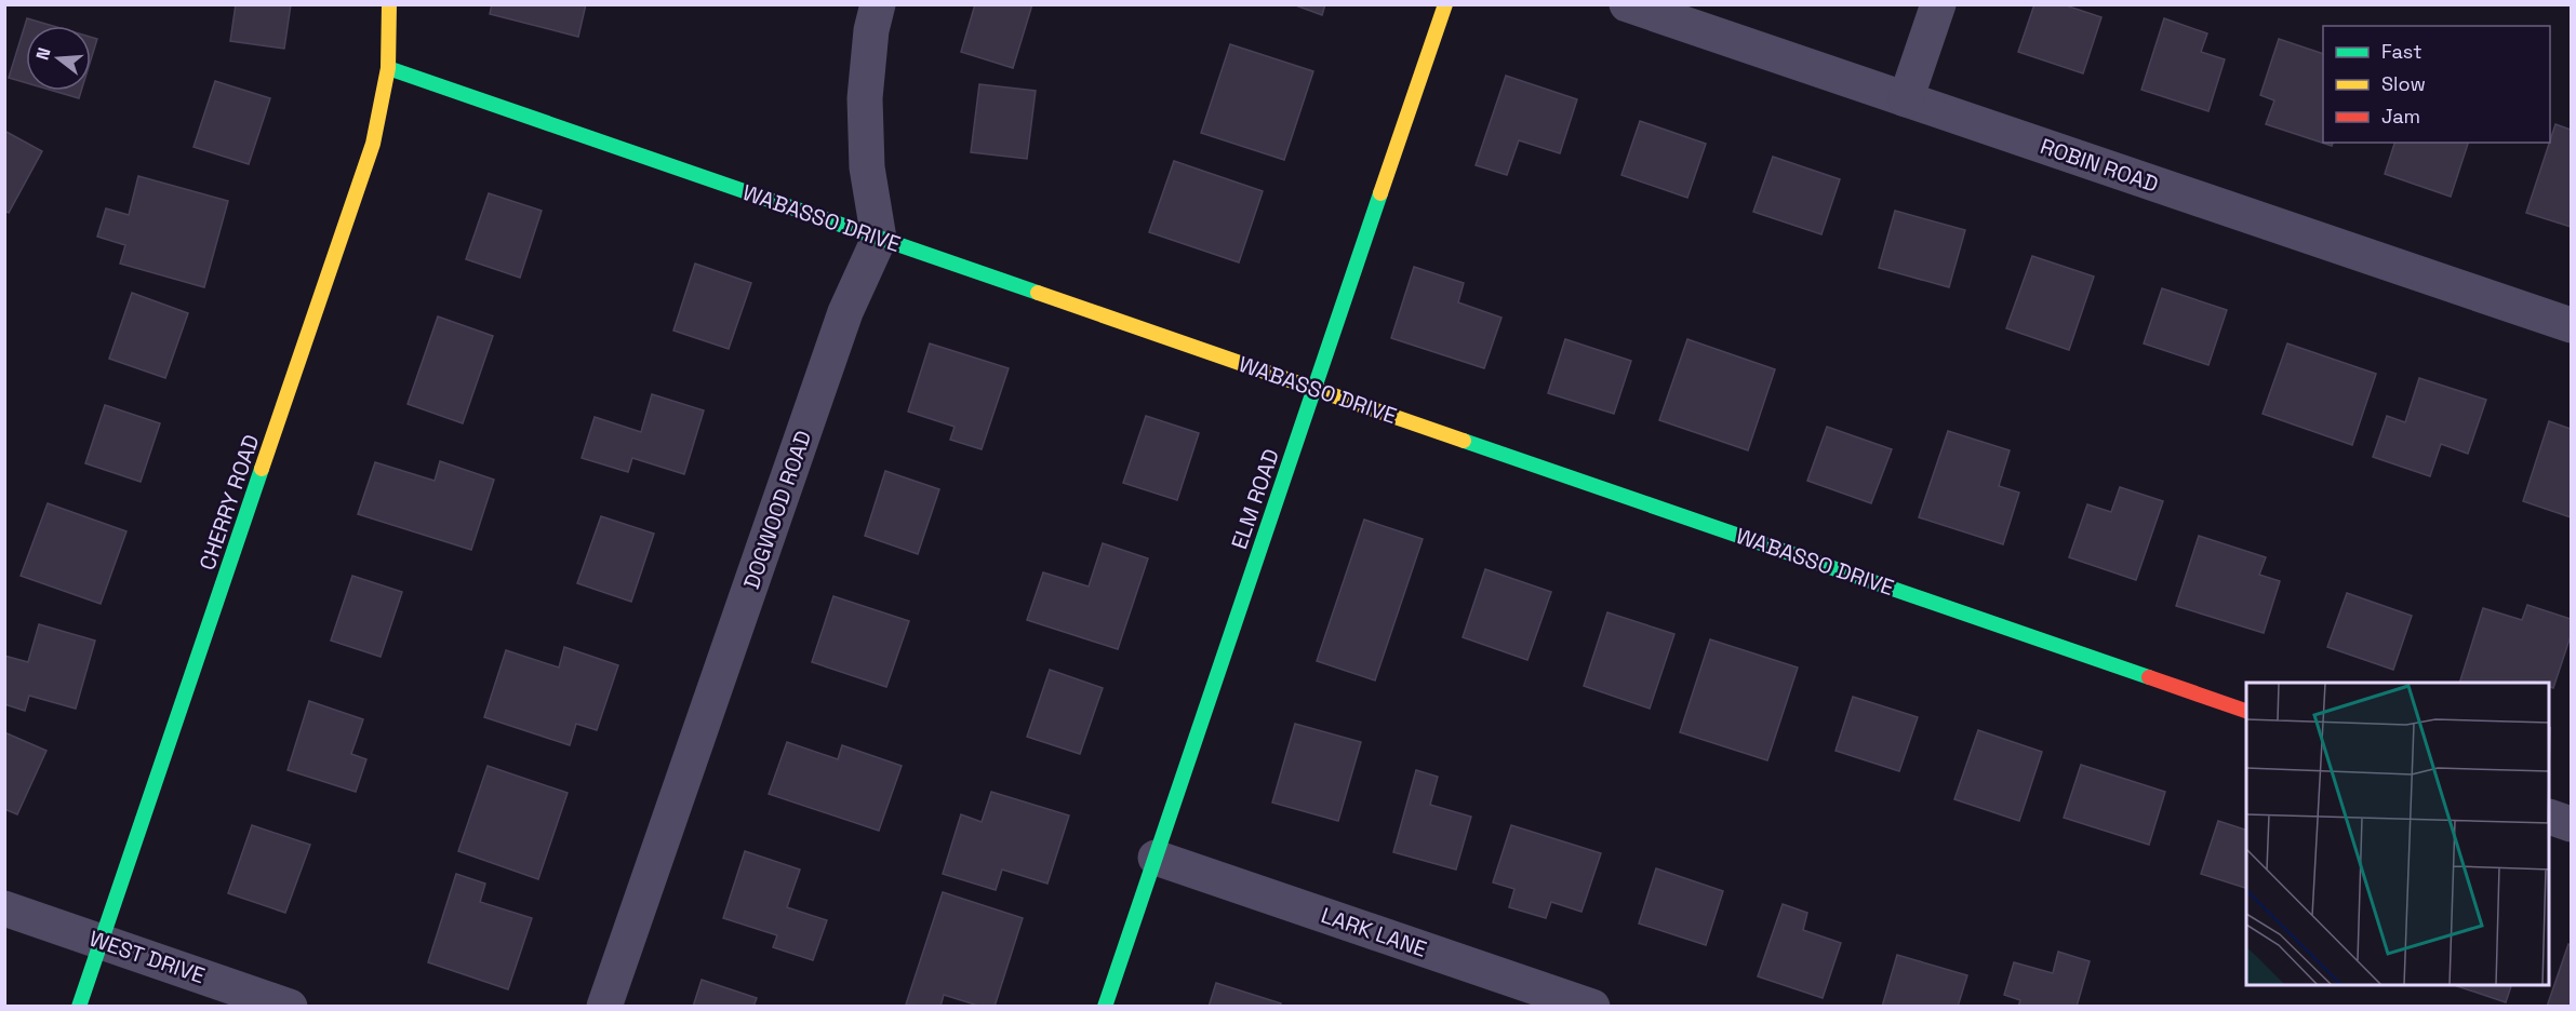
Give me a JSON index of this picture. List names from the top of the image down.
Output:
{
  "streets": {
    "street": [
      "ROBIN ROAD",
      "WABASSO DRIVE",
      "ELM ROAD",
      "CHERRY ROAD",
      "DOGWOOD ROAD",
      "LARK LANE",
      "WEST DRIVE"
    ]
  },
  "crossings": [
    ["WABASSO DRIVE", "ELM ROAD"],
    ["WABASSO DRIVE", "CHERRY ROAD"],
    ["WABASSO DRIVE", "DOGWOOD ROAD"],
    ["ELM ROAD", "LARK LANE"],
    ["CHERRY ROAD", "WEST DRIVE"]
  ],
  "legend": ["Fast", "Slow", "Jam"],
  "north": "left"
}
